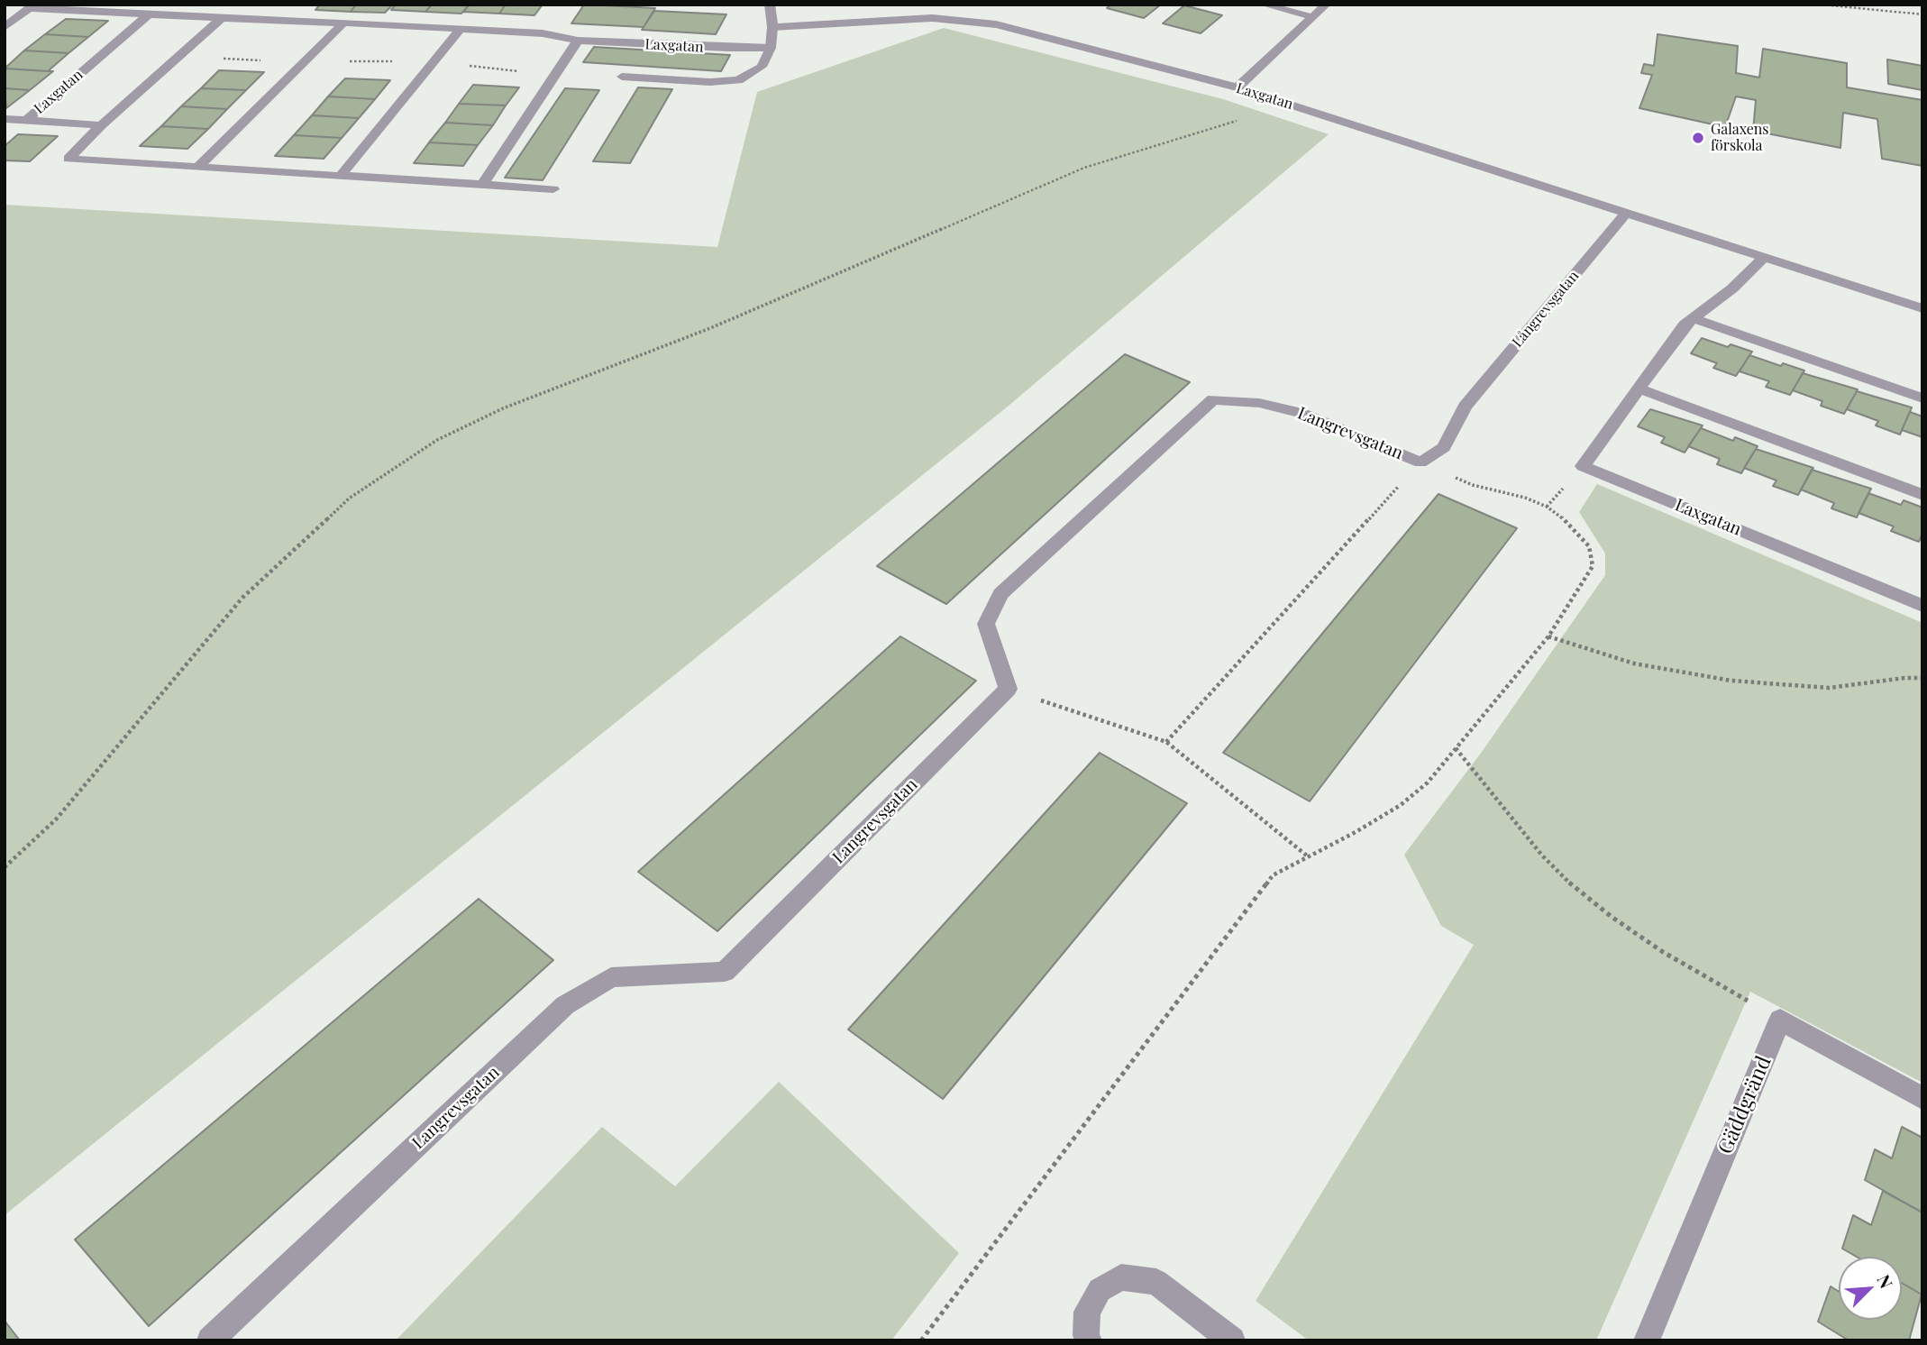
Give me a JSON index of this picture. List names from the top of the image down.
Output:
{
  "streets": {
    "street": [
      "Laxgatan",
      "Långrevsgatan",
      "Langrevsgatan",
      "Gäddgränd"
    ]
  },
  "crossings": [
    ["Laxgatan", "Långrevsgatan"],
    ["Långrevsgatan", "Langrevsgatan"]
  ],
  "places": ["Galaxens förskola"],
  "north": "top right"
}
